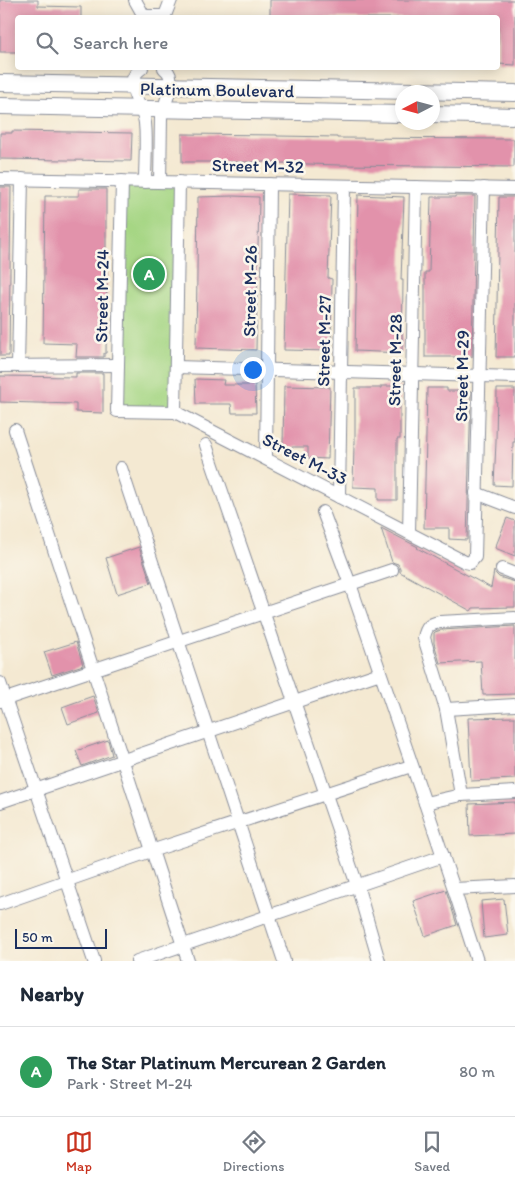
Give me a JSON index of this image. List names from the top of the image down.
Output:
{
  "streets": {
    "street": [
      "Platinum Boulevard",
      "Street M-32",
      "Street M-26",
      "Street M-24",
      "Street M-27",
      "Street M-28",
      "Street M-29",
      "Street M-33"
    ]
  },
  "crossings": [
    ["Street M-32", "Street M-26"],
    ["Street M-32", "Street M-24"],
    ["Street M-32", "Street M-27"],
    ["Street M-32", "Street M-28"],
    ["Street M-32", "Street M-29"],
    ["Street M-26", "Street M-33"],
    ["Street M-24", "Street M-33"],
    ["Street M-27", "Street M-33"],
    ["Street M-28", "Street M-33"],
    ["Street M-29", "Street M-33"]
  ],
  "scale_bar": "50 m",
  "north": "left",
  "page": {
    "search": "Search here",
    "pins": "A",
    "scale": "50 m",
    "heading": "Nearby",
    "list": [
      {
        "mark": "A",
        "name": "The Star Platinum Mercurean 2 Garden",
        "note": "Park · Street M-24",
        "value": "80 m"
      }
    ],
    "nav": ["Map", "Directions", "Saved"]
  }
}
